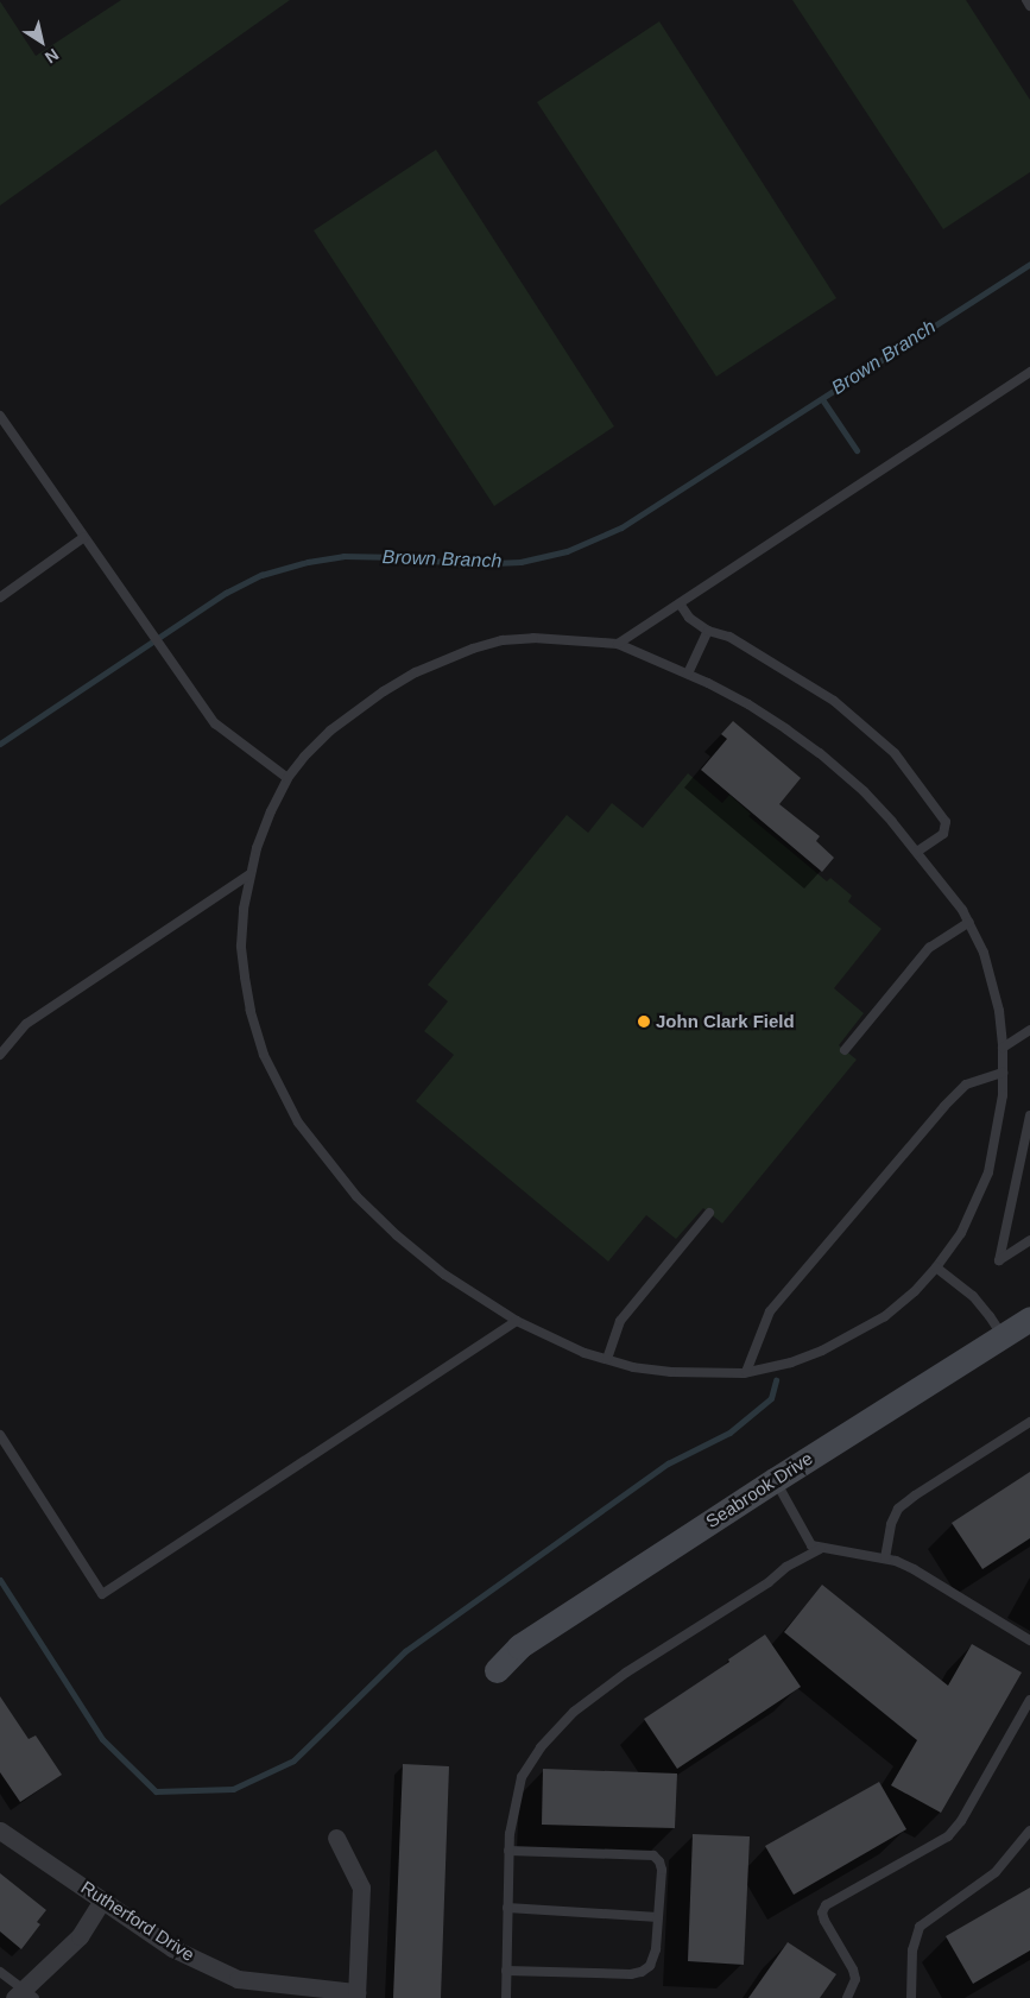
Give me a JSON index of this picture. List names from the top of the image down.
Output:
{
  "streets": {
    "street": ["Seabrook Drive", "Rutherford Drive"]
  },
  "water": ["Brown Branch"],
  "places": ["John Clark Field"],
  "north": "bottom right"
}
